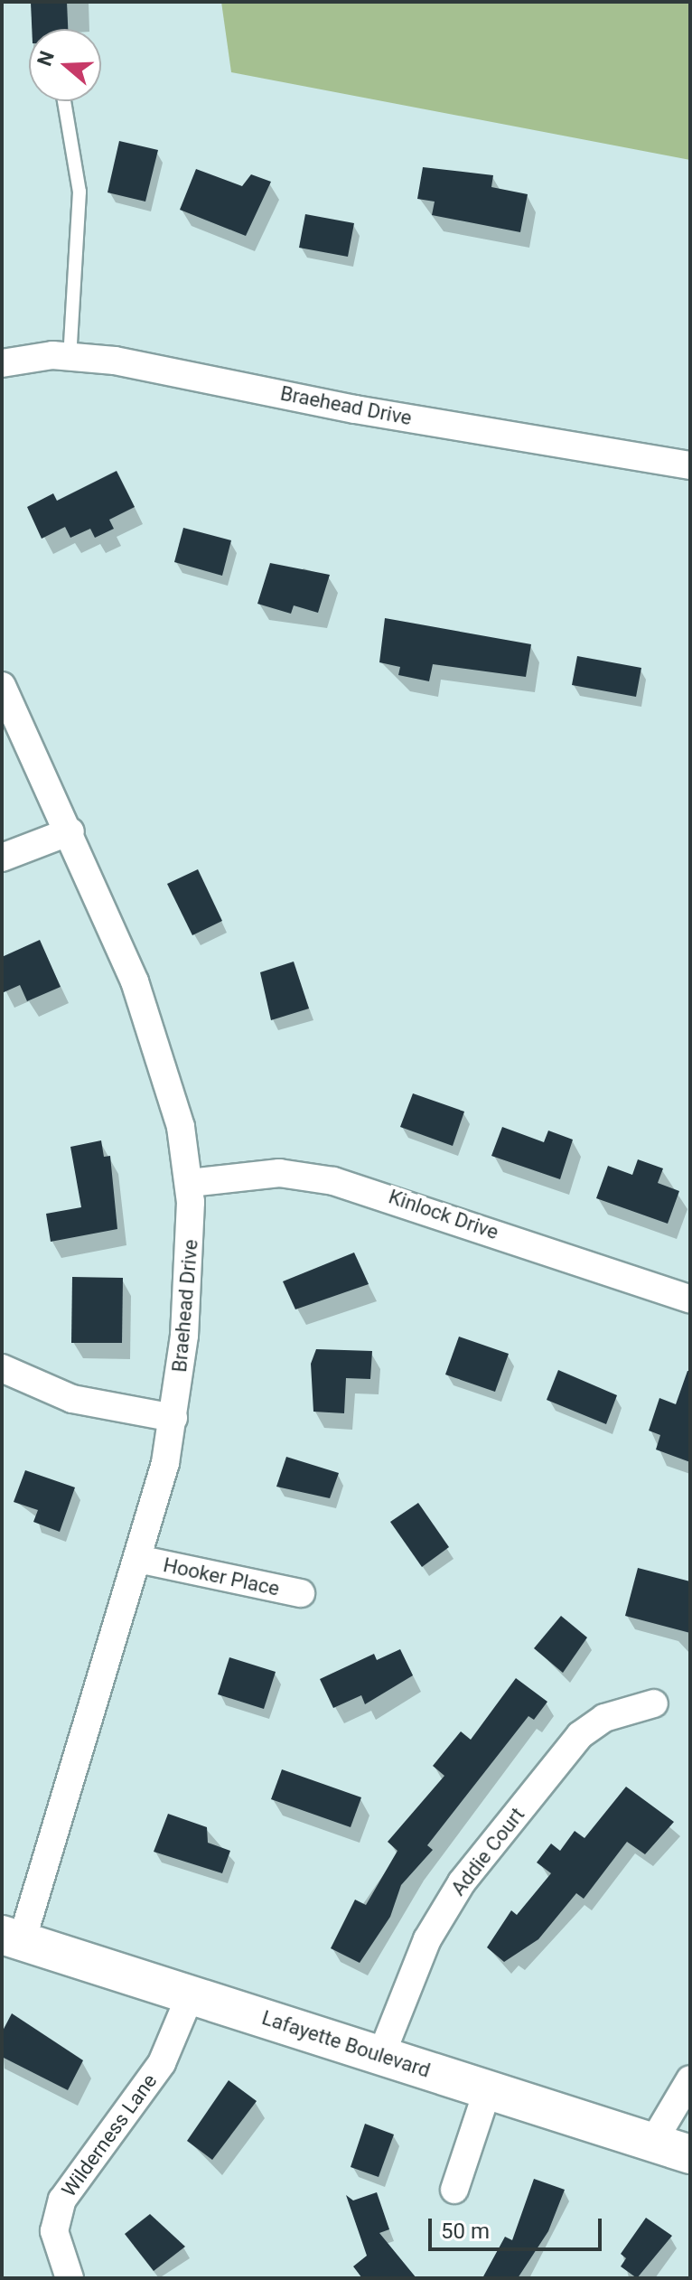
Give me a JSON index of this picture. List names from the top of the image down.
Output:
{
  "streets": {
    "main road": ["Lafayette Boulevard"],
    "street": [
      "Braehead Drive",
      "Kinlock Drive",
      "Hooker Place",
      "Addie Court",
      "Wilderness Lane"
    ]
  },
  "crossings": [
    ["Braehead Drive", "Kinlock Drive"],
    ["Braehead Drive", "Hooker Place"],
    ["Braehead Drive", "Lafayette Boulevard"],
    ["Addie Court", "Lafayette Boulevard"],
    ["Lafayette Boulevard", "Wilderness Lane"]
  ],
  "scale_bar": "50 m",
  "north": "left"
}
